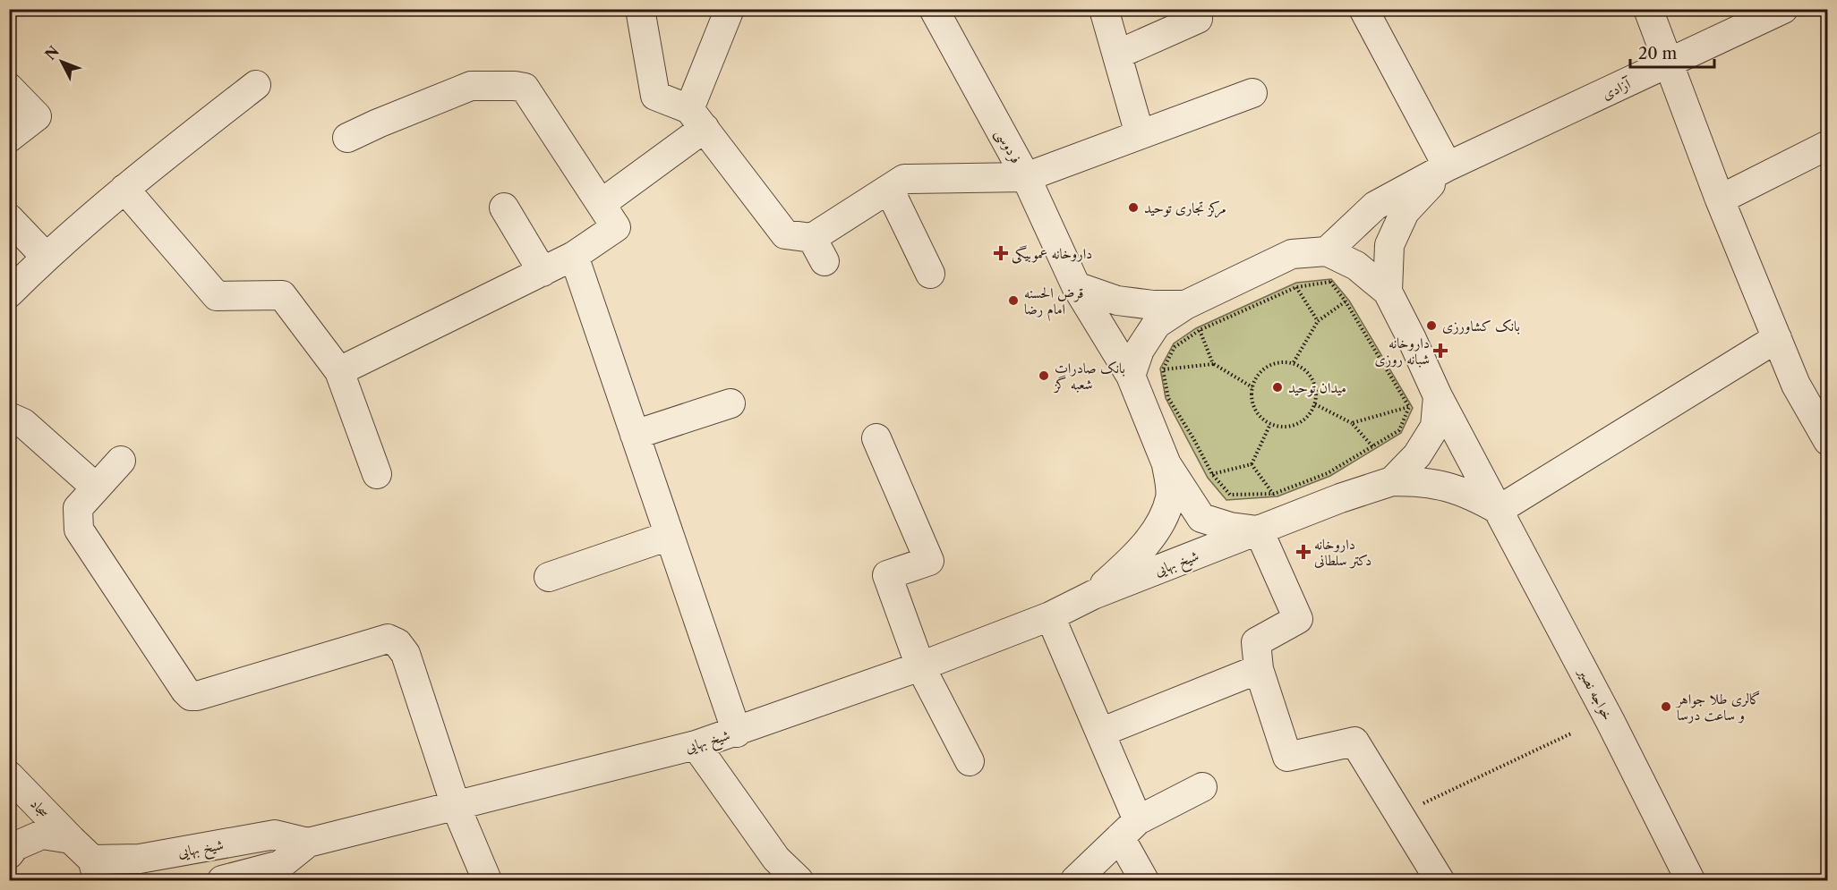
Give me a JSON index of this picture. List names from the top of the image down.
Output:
{
  "streets": {
    "street": [
      "آزادی",
      "فردوسی",
      "شیخ بهایی",
      "خواجه نصیر",
      "سجاد"
    ]
  },
  "crossings": [
    ["شیخ بهایی", "سجاد"]
  ],
  "places": {
    "other": [
      "مرکز تجاری توحید",
      "قرض الحسنه امام رضا",
      "بانک کشاورزی",
      "بانک صادرات شعبه گز",
      "میدان توحید",
      "گالری طلا جواهر و ساعت درسا"
    ],
    "health": ["داروخانه عموبیگی", "داروخانه شبانه روزی", "داروخانه دکتر سلطانی"]
  },
  "scale_bar": "20 m",
  "north": "top left"
}
